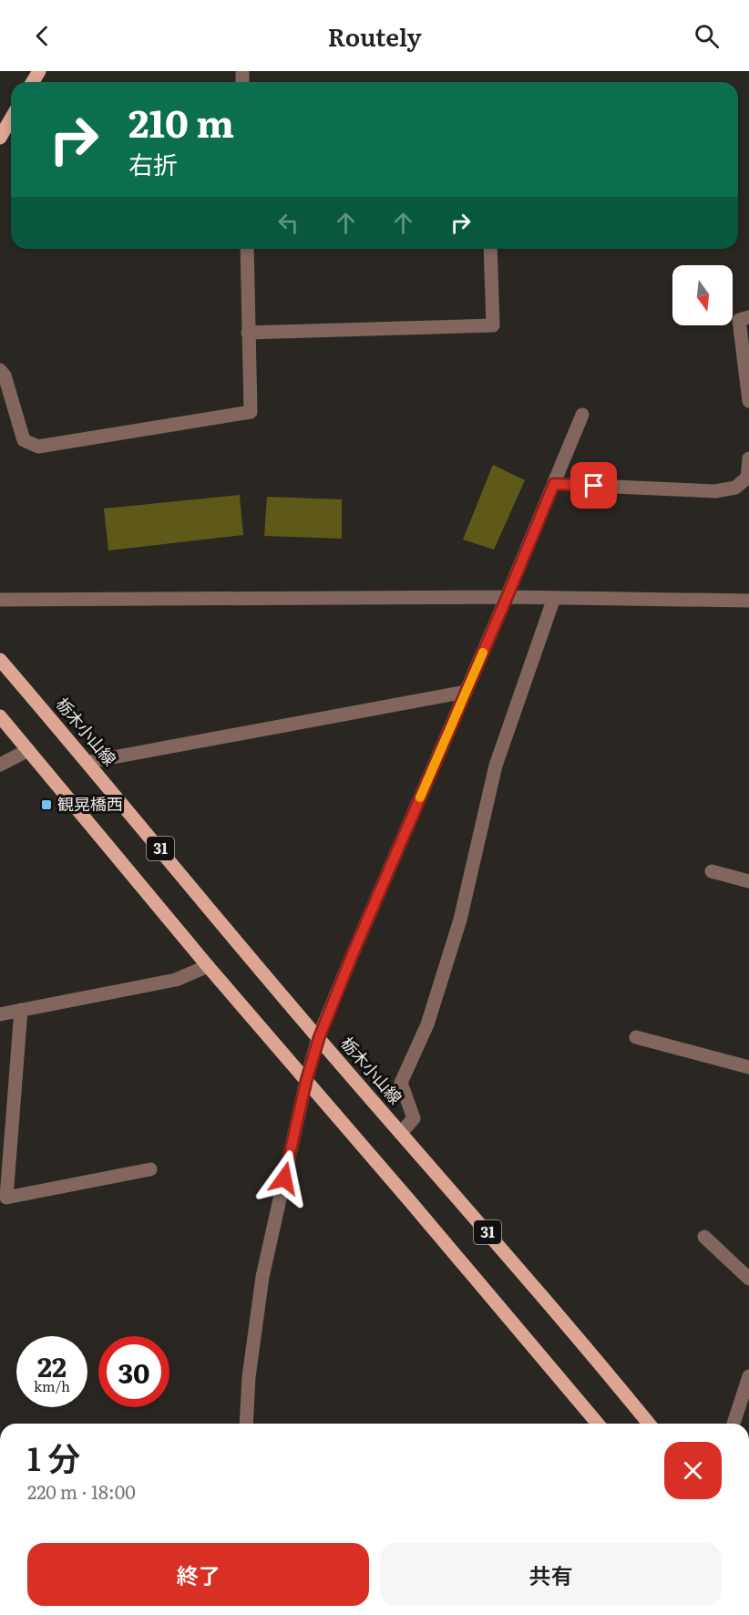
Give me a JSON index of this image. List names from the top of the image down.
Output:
{
  "streets": {
    "main road": ["栃木小山線", "31"]
  },
  "places": {
    "transit": ["観晃橋西"]
  },
  "north": "bottom",
  "page": {
    "header": "Routely",
    "turn": ["210 m", "右折"],
    "speed": "22 km/h",
    "limit": "30",
    "heading": ["1 分", "220 m · 18:00"],
    "buttons": ["終了", "共有"]
  }
}
